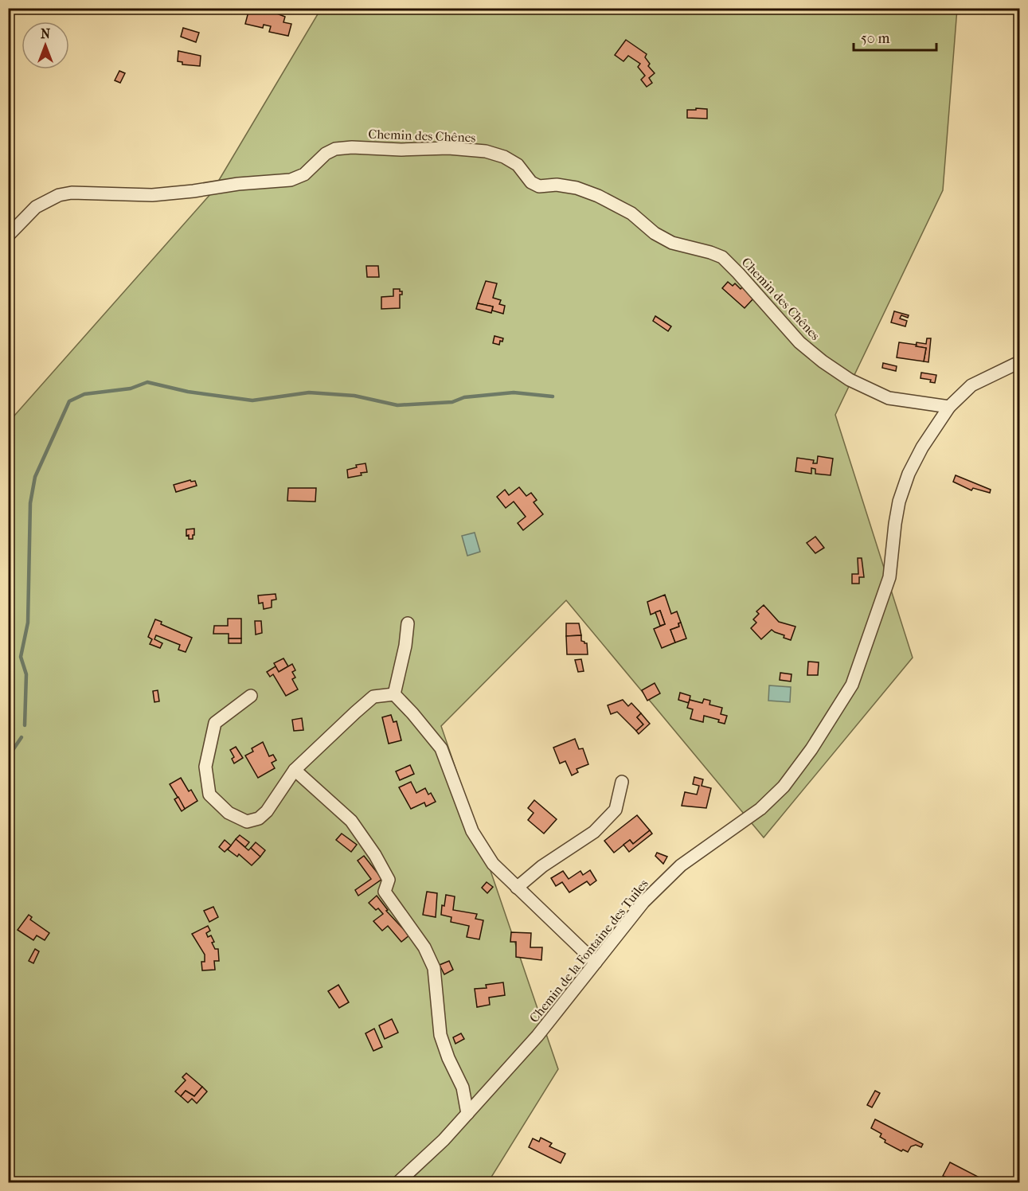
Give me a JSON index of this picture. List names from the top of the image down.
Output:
{
  "streets": {
    "street": ["Chemin des Chênes", "Chemin de la Fontaine des Tuiles"]
  },
  "crossings": [
    ["Chemin des Chênes", "Chemin de la Fontaine des Tuiles"]
  ],
  "scale_bar": "50 m",
  "north": "top"
}
